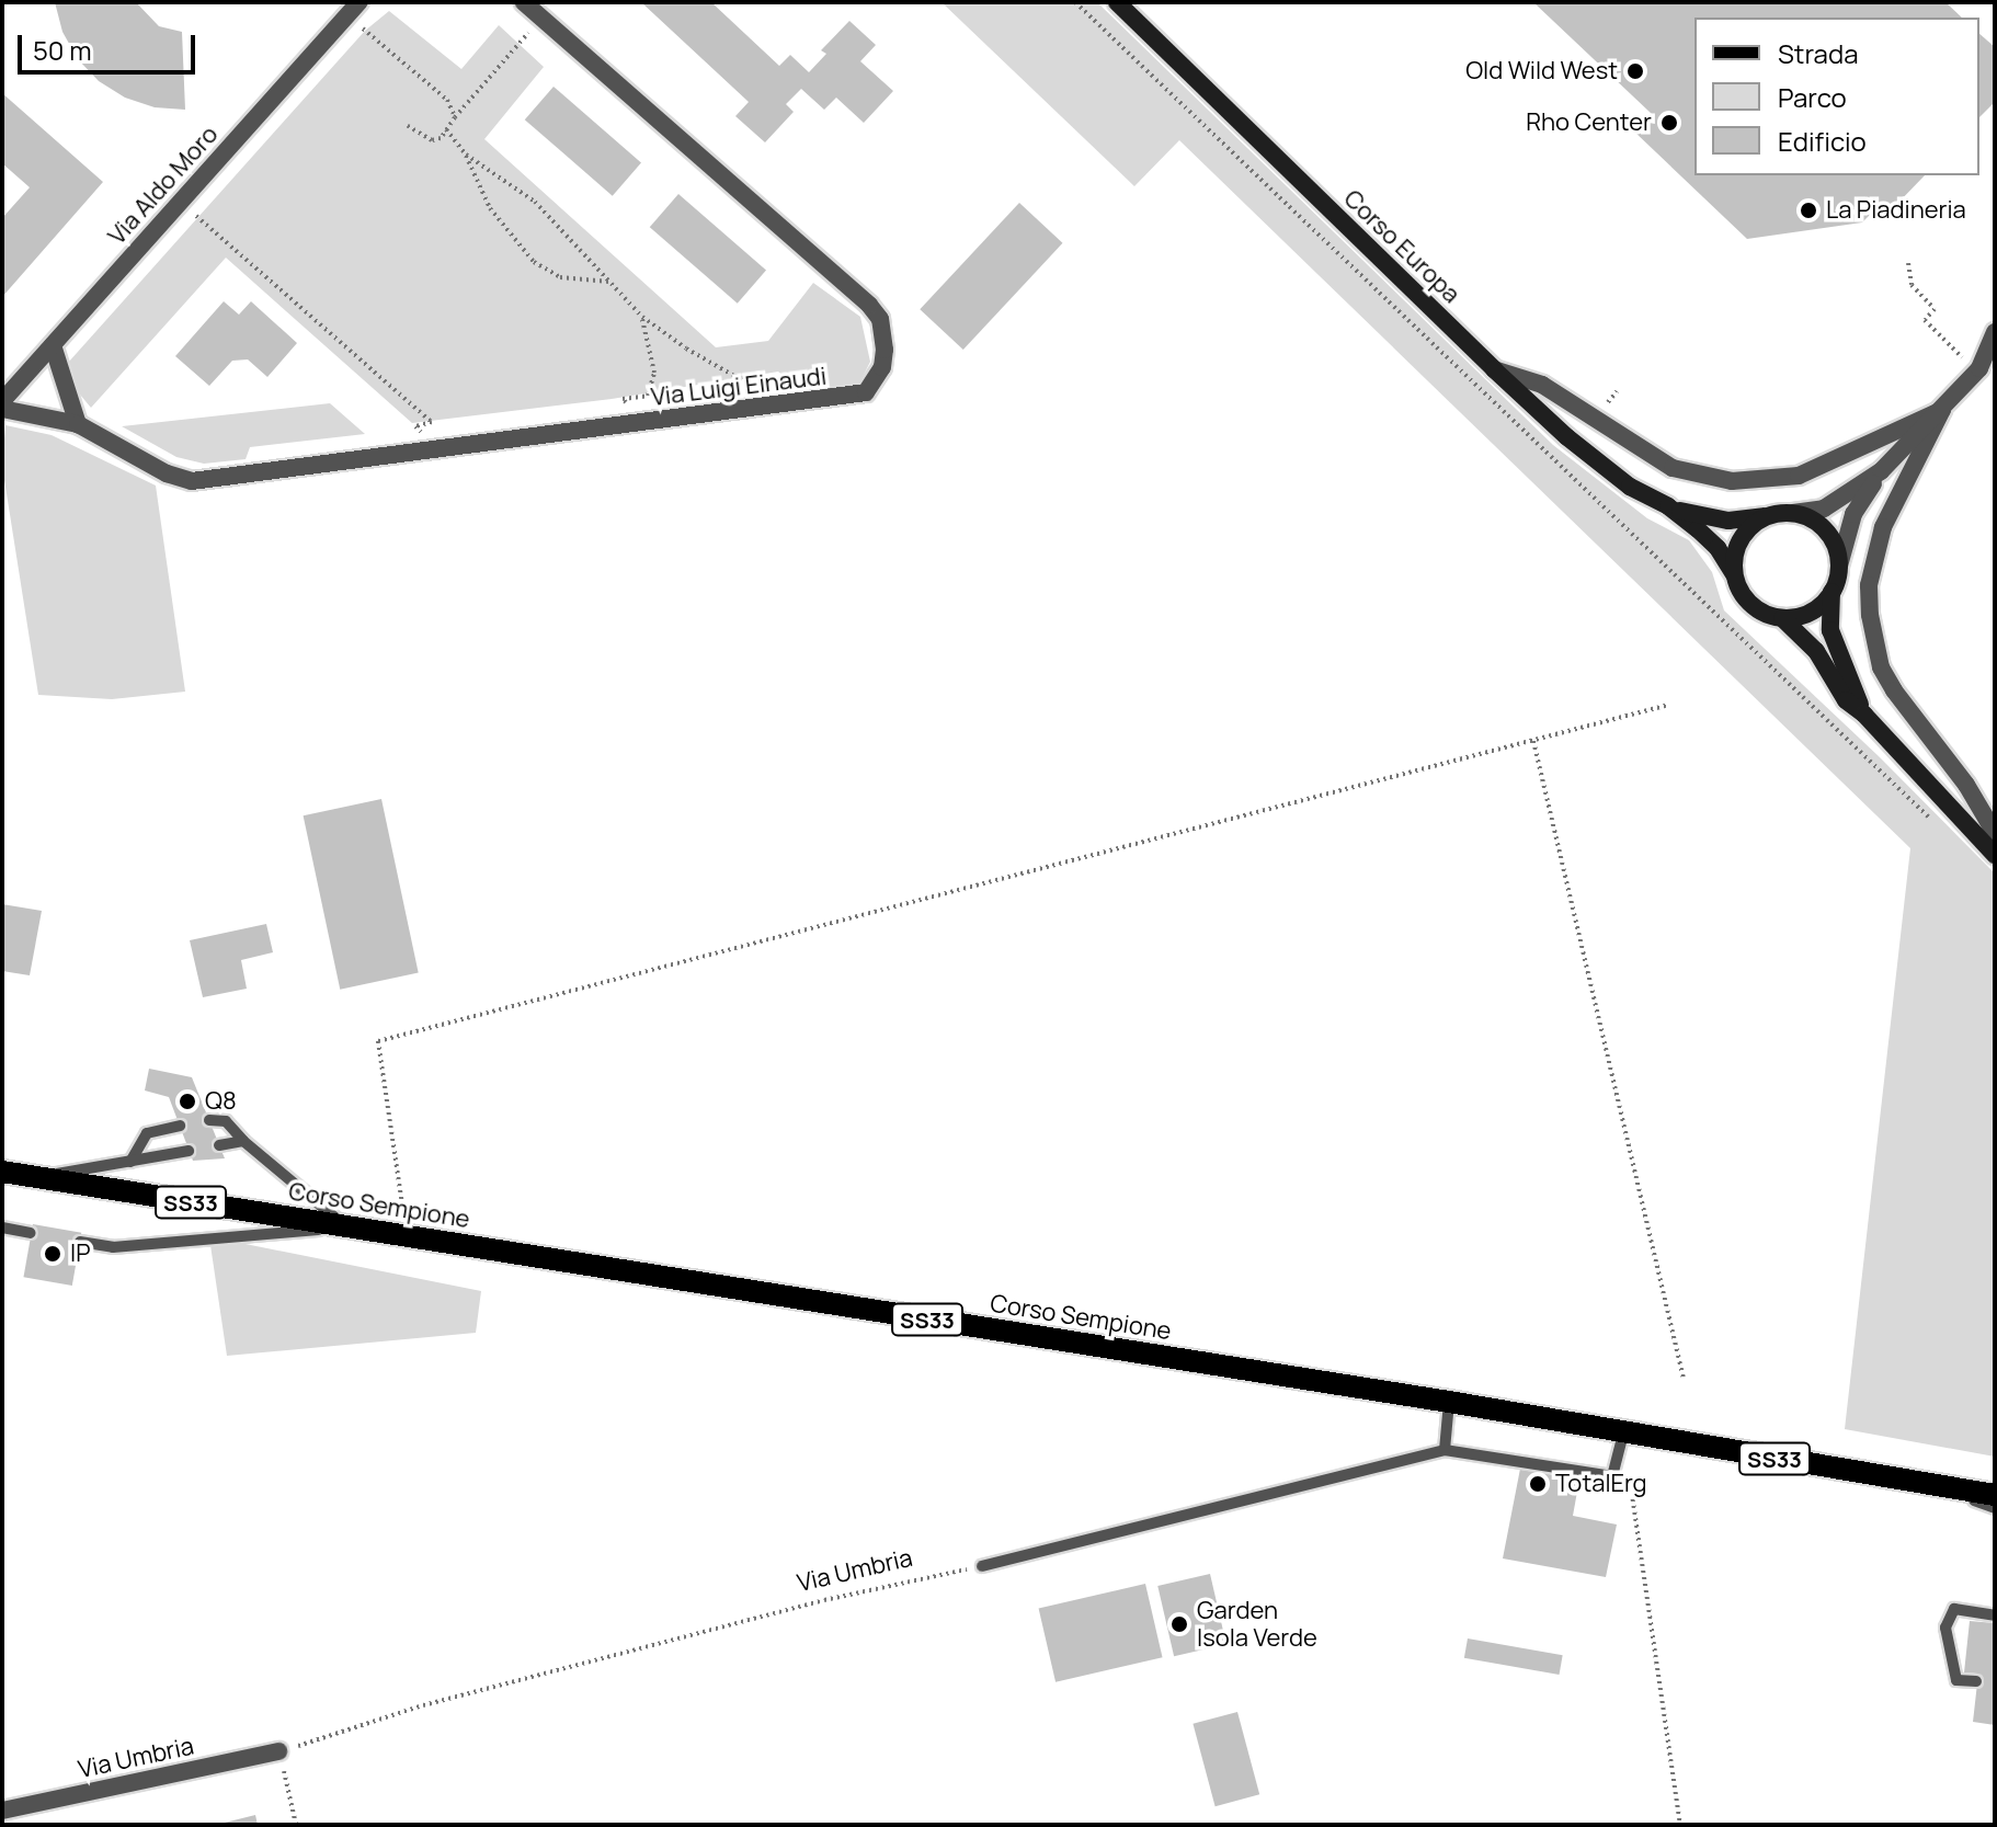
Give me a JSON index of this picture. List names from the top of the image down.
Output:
{
  "streets": {
    "main road": ["Corso Europa", "SS33", "Corso Sempione"],
    "street": ["Via Aldo Moro", "Via Luigi Einaudi", "Via Umbria"]
  },
  "places": [
    "Old Wild West",
    "Rho Center",
    "La Piadineria",
    "Q8",
    "IP",
    "TotalErg",
    "Garden Isola Verde"
  ],
  "legend": ["Strada", "Parco", "Edificio"],
  "scale_bar": "50 m"
}
